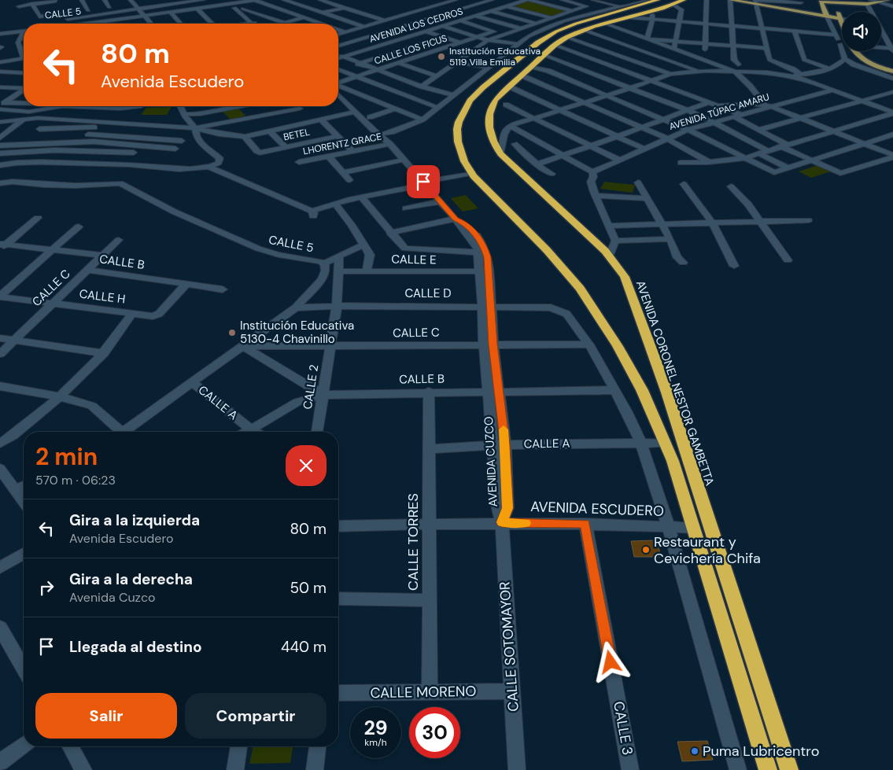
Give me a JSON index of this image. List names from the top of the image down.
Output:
{
  "streets": {
    "highway": ["AVENIDA CORONEL NESTOR GAMBETTA"],
    "street": [
      "CALLE 5",
      "AVENIDA LOS CEDROS",
      "CALLE LOS FICUS",
      "AVENIDA TÚPAC AMARU",
      "BETEL",
      "LHORENTZ GRACE",
      "CALLE E",
      "CALLE B",
      "CALLE C",
      "CALLE D",
      "CALLE H",
      "CALLE 2",
      "CALLE A",
      "AVENIDA CUZCO",
      "AVENIDA ESCUDERO",
      "CALLE TORRES",
      "CALLE SOTOMAYOR",
      "CALLE MORENO",
      "CALLE 3"
    ]
  },
  "crossings": [
    ["CALLE 5", "CALLE C"],
    ["CALLE 5", "CALLE D"],
    ["CALLE 5", "CALLE A"],
    ["LHORENTZ GRACE", "AVENIDA CUZCO"],
    ["CALLE E", "CALLE 2"],
    ["CALLE E", "AVENIDA CUZCO"],
    ["CALLE B", "CALLE C"],
    ["CALLE B", "CALLE H"],
    ["CALLE B", "CALLE 2"],
    ["CALLE B", "CALLE A"],
    ["CALLE B", "AVENIDA CUZCO"],
    ["CALLE B", "CALLE TORRES"],
    ["CALLE C", "CALLE D"],
    ["CALLE C", "CALLE H"],
    ["CALLE C", "CALLE 2"],
    ["CALLE C", "AVENIDA CUZCO"],
    ["CALLE D", "CALLE 2"],
    ["CALLE D", "AVENIDA CUZCO"],
    ["CALLE A", "AVENIDA CUZCO"],
    ["CALLE A", "CALLE TORRES"],
    ["AVENIDA CUZCO", "AVENIDA ESCUDERO"],
    ["AVENIDA CUZCO", "CALLE SOTOMAYOR"],
    ["AVENIDA ESCUDERO", "CALLE TORRES"],
    ["AVENIDA ESCUDERO", "CALLE SOTOMAYOR"],
    ["AVENIDA ESCUDERO", "CALLE 3"],
    ["CALLE TORRES", "CALLE MORENO"],
    ["CALLE SOTOMAYOR", "CALLE MORENO"]
  ],
  "places": [
    "Institución Educativa 5119 Villa Emilia",
    "Institución Educativa 5130-4 Chavinillo",
    "Restaurant y Cevichería Chifa",
    "Puma Lubricentro"
  ],
  "page": {
    "turn": ["80 m", "Avenida Escudero"],
    "heading": ["2 min", "570 m · 06:23"],
    "list": [
      {
        "name": "Gira a la izquierda",
        "note": "Avenida Escudero",
        "value": "80 m"
      },
      {
        "name": "Gira a la derecha",
        "note": "Avenida Cuzco",
        "value": "50 m"
      },
      {
        "name": "Llegada al destino",
        "value": "440 m"
      }
    ],
    "buttons": ["Salir", "Compartir"],
    "speed": "29 km/h",
    "limit": "30"
  }
}
